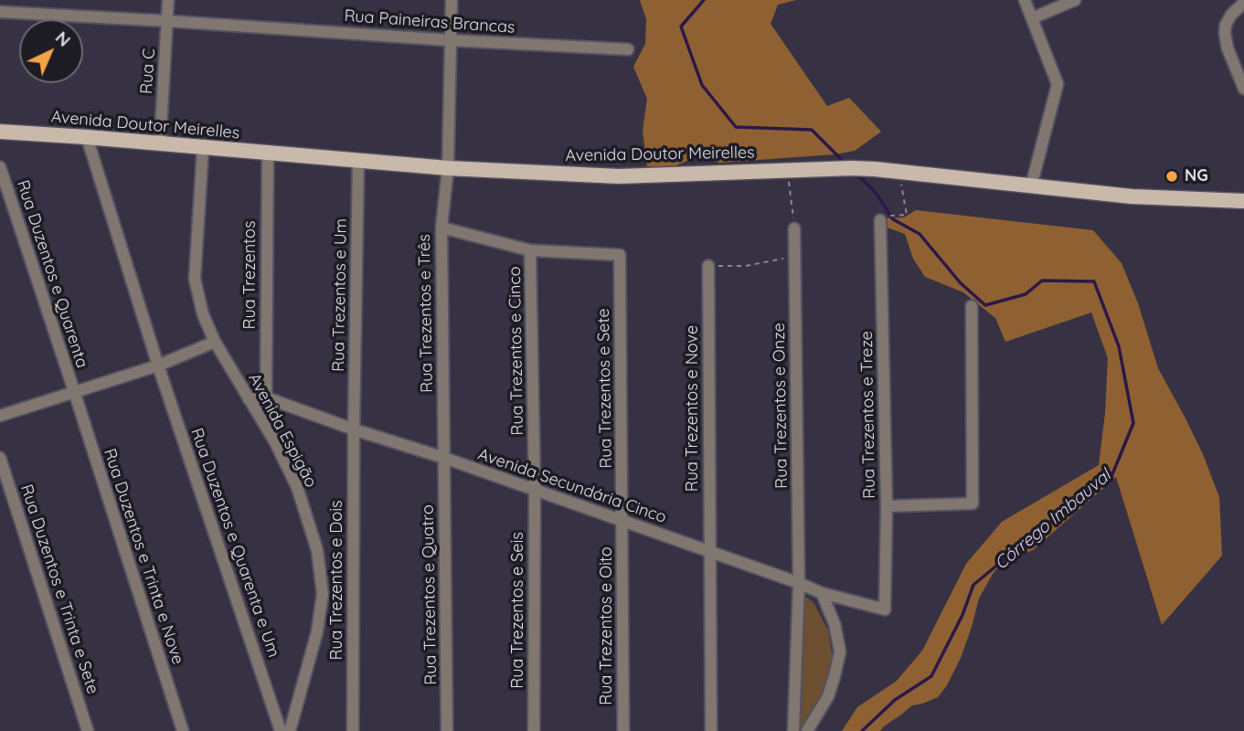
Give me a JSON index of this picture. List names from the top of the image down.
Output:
{
  "streets": {
    "main road": ["Avenida Doutor Meirelles"],
    "street": [
      "Rua Paineiras Brancas",
      "Rua C",
      "Rua Duzentos e Quarenta",
      "Rua Trezentos",
      "Rua Trezentos e Um",
      "Rua Trezentos e Três",
      "Rua Trezentos e Cinco",
      "Rua Trezentos e Sete",
      "Rua Trezentos e Onze",
      "Rua Trezentos e Nove",
      "Rua Trezentos e Treze",
      "Avenida Espigão",
      "Avenida Secundária Cinco",
      "Rua Duzentos e Quarenta e Um",
      "Rua Duzentos e Trinta e Nove",
      "Rua Trezentos e Dois",
      "Rua Duzentos e Trinta e Sete",
      "Rua Trezentos e Quatro",
      "Rua Trezentos e Seis",
      "Rua Trezentos e Oito"
    ]
  },
  "crossings": [
    ["Rua Paineiras Brancas", "Rua C"],
    ["Rua Paineiras Brancas", "Rua Trezentos e Três"],
    ["Rua C", "Avenida Doutor Meirelles"],
    ["Avenida Doutor Meirelles", "Rua Trezentos"],
    ["Avenida Doutor Meirelles", "Rua Trezentos e Um"],
    ["Avenida Doutor Meirelles", "Rua Trezentos e Três"],
    ["Avenida Doutor Meirelles", "Avenida Espigão"],
    ["Avenida Doutor Meirelles", "Rua Duzentos e Quarenta e Um"],
    ["Rua Duzentos e Quarenta", "Rua Duzentos e Trinta e Nove"],
    ["Rua Trezentos", "Avenida Secundária Cinco"],
    ["Rua Trezentos e Um", "Avenida Secundária Cinco"],
    ["Rua Trezentos e Um", "Rua Trezentos e Dois"],
    ["Rua Trezentos e Três", "Avenida Secundária Cinco"],
    ["Rua Trezentos e Três", "Rua Trezentos e Quatro"],
    ["Rua Trezentos e Cinco", "Rua Trezentos e Sete"],
    ["Rua Trezentos e Cinco", "Avenida Secundária Cinco"],
    ["Rua Trezentos e Cinco", "Rua Trezentos e Seis"],
    ["Rua Trezentos e Sete", "Avenida Secundária Cinco"],
    ["Rua Trezentos e Sete", "Rua Trezentos e Oito"],
    ["Rua Trezentos e Onze", "Avenida Secundária Cinco"],
    ["Rua Trezentos e Nove", "Avenida Secundária Cinco"],
    ["Rua Trezentos e Treze", "Avenida Secundária Cinco"],
    ["Avenida Espigão", "Avenida Secundária Cinco"],
    ["Avenida Secundária Cinco", "Rua Trezentos e Dois"],
    ["Avenida Secundária Cinco", "Rua Trezentos e Quatro"],
    ["Avenida Secundária Cinco", "Rua Trezentos e Seis"],
    ["Avenida Secundária Cinco", "Rua Trezentos e Oito"]
  ],
  "water": ["Córrego Imbauval"],
  "places": ["NG"],
  "north": "top right"
}
